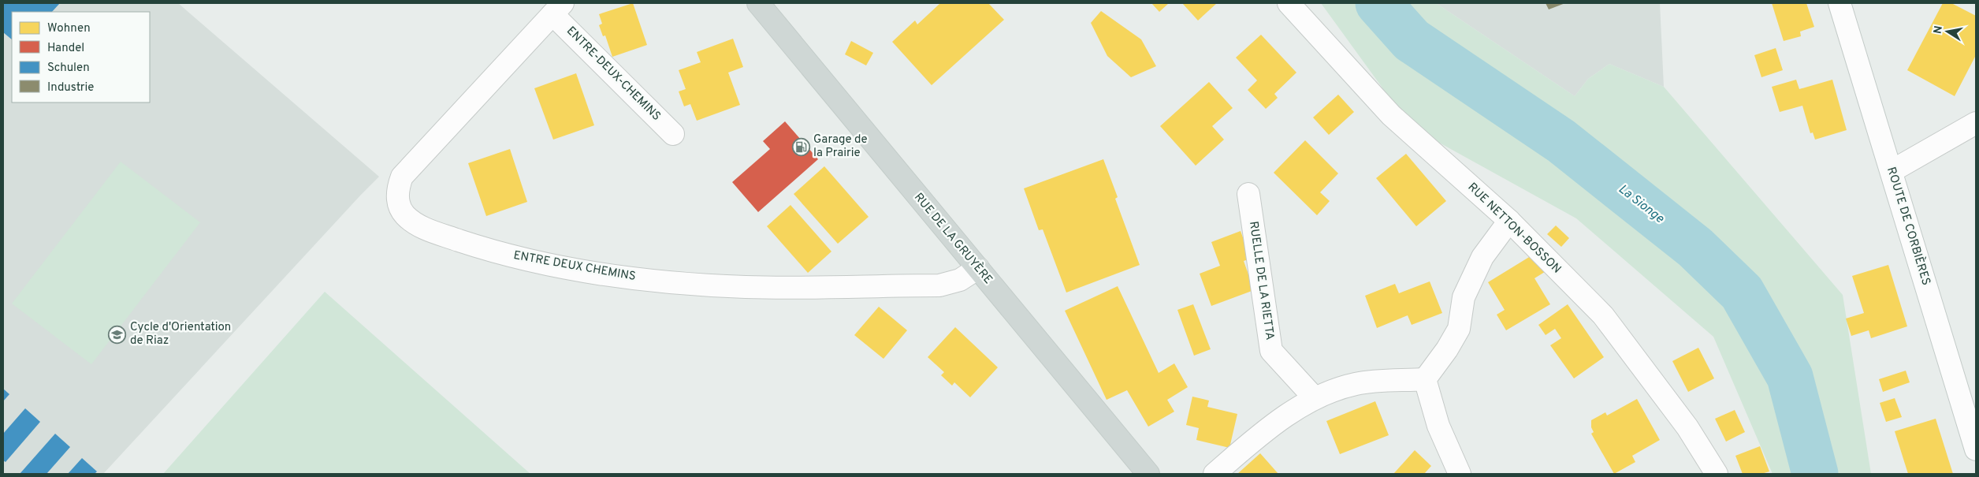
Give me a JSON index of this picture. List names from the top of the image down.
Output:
{
  "streets": {
    "main road": ["RUE DE LA GRUYÈRE"],
    "street": [
      "ENTRE-DEUX-CHEMINS",
      "ROUTE DE CORBIÈRES",
      "RUE NETTON-BOSSON",
      "ENTRE DEUX CHEMINS",
      "RUELLE DE LA RIETTA"
    ]
  },
  "crossings": [
    ["ENTRE-DEUX-CHEMINS", "ENTRE DEUX CHEMINS"],
    ["RUE DE LA GRUYÈRE", "ENTRE DEUX CHEMINS"]
  ],
  "water": ["La Sionge"],
  "places": {
    "fuel station": ["Garage de la Prairie"],
    "school or university": ["Cycle d'Orientation de Riaz"]
  },
  "legend": [
    "Wohnen",
    "Handel",
    "Schulen",
    "Industrie"
  ],
  "north": "left"
}
